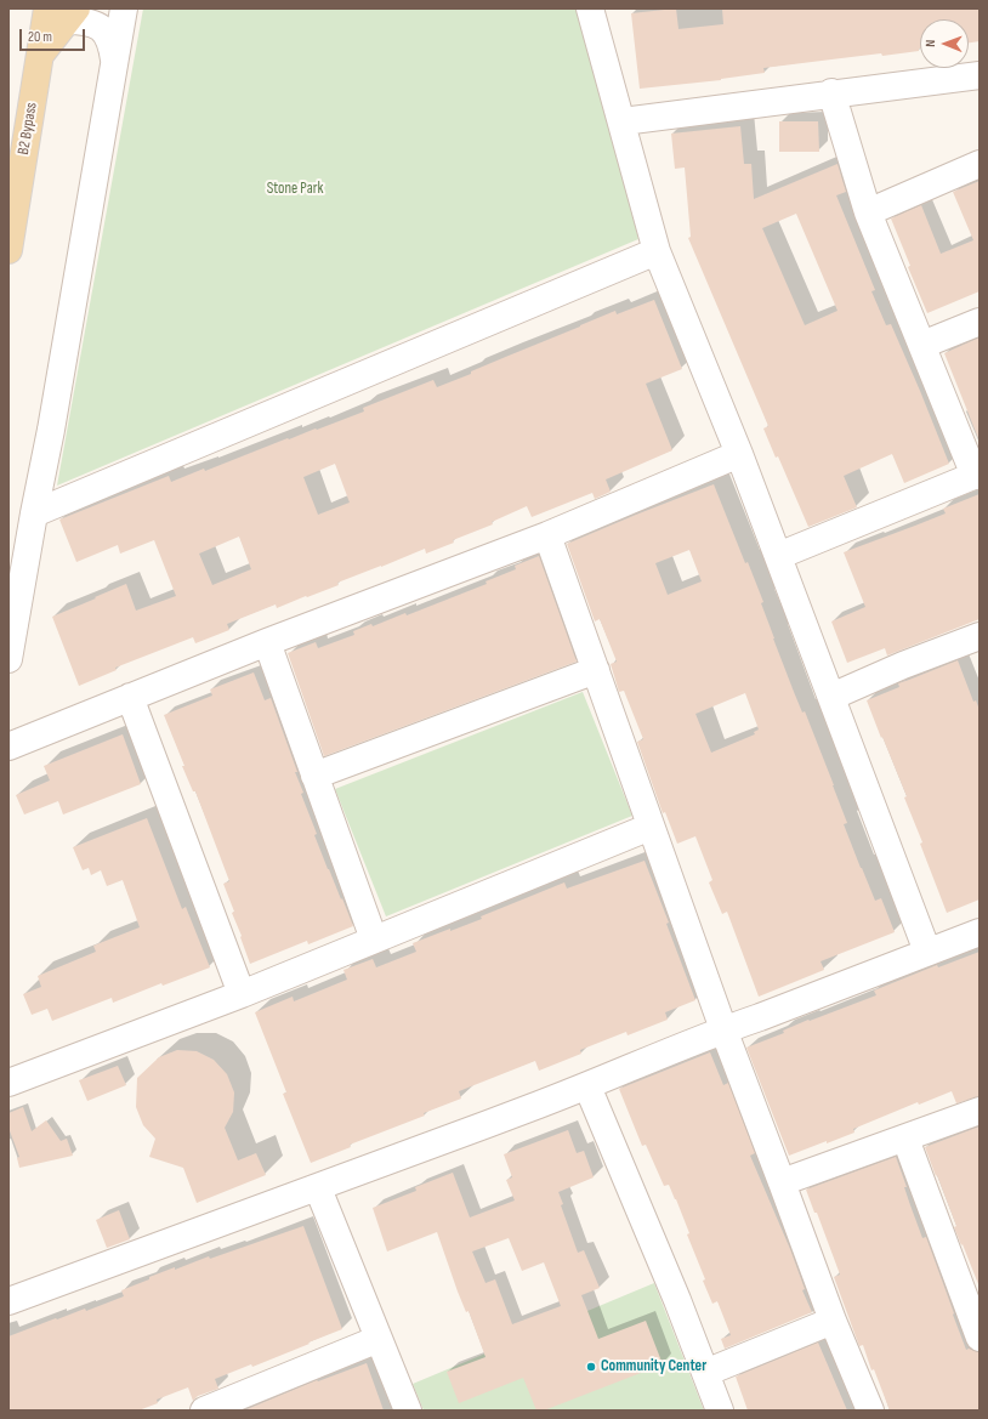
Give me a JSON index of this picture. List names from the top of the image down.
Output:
{
  "streets": {
    "main road": ["B2 Bypass"]
  },
  "parks": ["Stone Park"],
  "places": ["Community Center"],
  "scale_bar": "20 m",
  "north": "left"
}
